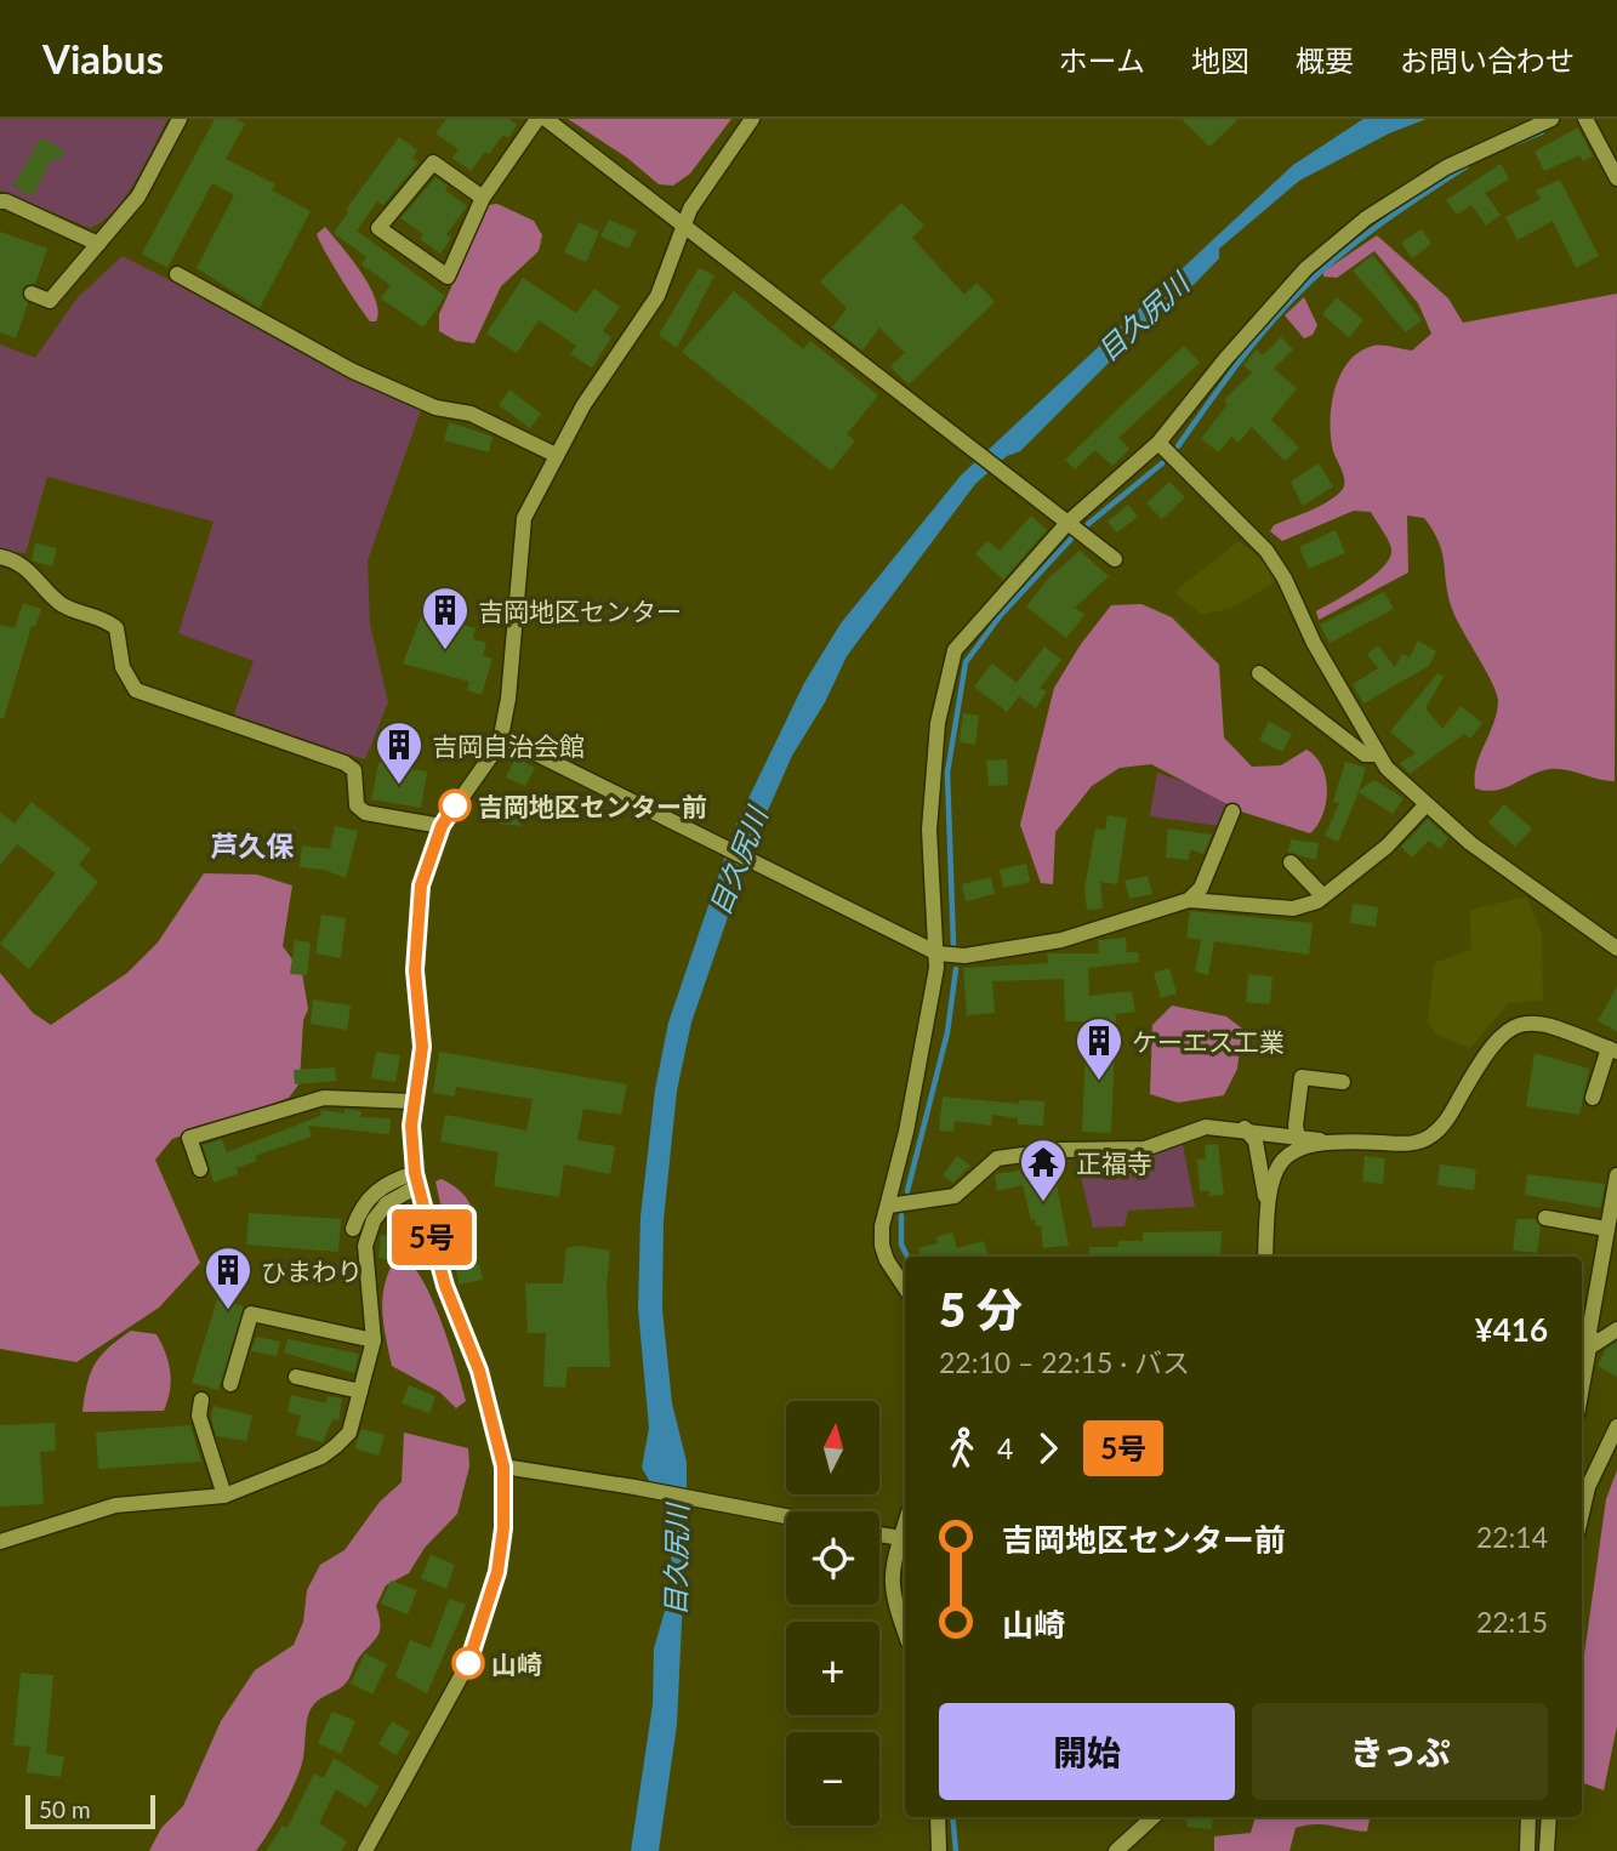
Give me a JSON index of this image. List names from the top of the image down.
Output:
{
  "districts": ["芦久保"],
  "water": ["目久尻川"],
  "places": {
    "building": [
      "吉岡地区センター",
      "吉岡自治会館",
      "ケーエス工業",
      "ひまわり"
    ],
    "other": ["吉岡地区センター前", "山崎"],
    "temple": ["正福寺"]
  },
  "lines": ["bus line 5号"],
  "scale_bar": "50 m",
  "north": "top",
  "page": {
    "header": "Viabus",
    "nav": [
      "ホーム",
      "地図",
      "概要",
      "お問い合わせ"
    ],
    "on_map": "5号",
    "heading": ["5 分", "22:10 – 22:15 · バス", "¥416"],
    "map_buttons": ["+", "−"],
    "legs": ["4", "5号"],
    "list": [
      {
        "name": "吉岡地区センター前",
        "value": "22:14"
      },
      {
        "name": "山崎",
        "value": "22:15"
      }
    ],
    "buttons": ["開始", "きっぷ"],
    "scale": "50 m"
  }
}
